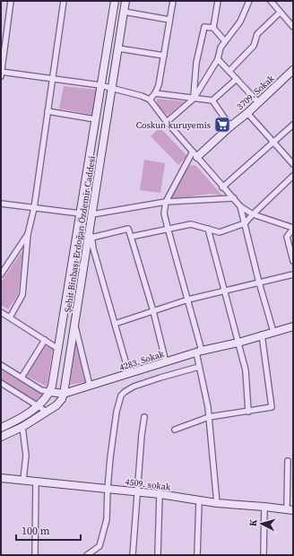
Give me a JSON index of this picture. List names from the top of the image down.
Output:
{
  "streets": {
    "main road": [
      "3709. Sokak",
      "Şehit Binbaşı Erdoğan Özdemir Caddesi",
      "4283. Sokak",
      "4509. sokak"
    ]
  },
  "crossings": [
    ["Şehit Binbaşı Erdoğan Özdemir Caddesi", "4283. Sokak"]
  ],
  "places": {
    "supermarket": ["Coskun kuruyemis"]
  },
  "scale_bar": "100 m",
  "north": "left"
}
